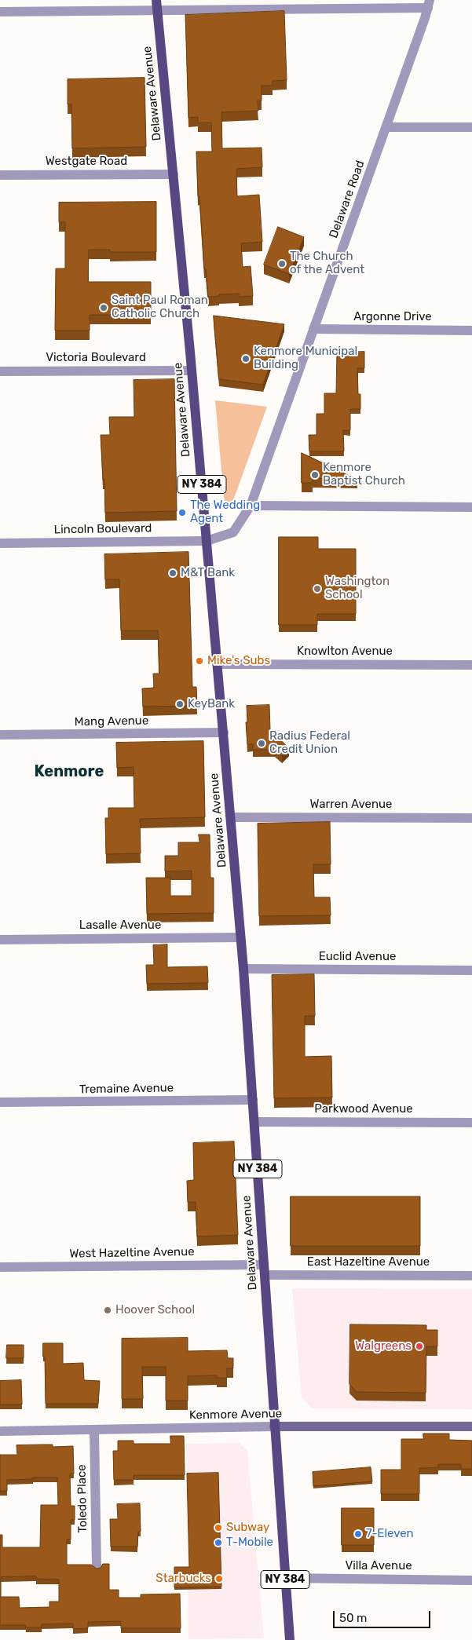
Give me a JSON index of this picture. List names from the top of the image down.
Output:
{
  "streets": {
    "main road": ["Delaware Avenue", "NY 384", "Kenmore Avenue"],
    "street": [
      "Westgate Road",
      "Delaware Road",
      "Argonne Drive",
      "Victoria Boulevard",
      "Lincoln Boulevard",
      "Knowlton Avenue",
      "Mang Avenue",
      "Warren Avenue",
      "Lasalle Avenue",
      "Euclid Avenue",
      "Tremaine Avenue",
      "Parkwood Avenue",
      "West Hazeltine Avenue",
      "East Hazeltine Avenue",
      "Toledo Place",
      "Villa Avenue"
    ]
  },
  "crossings": [
    ["Delaware Avenue", "Westgate Road"],
    ["Delaware Avenue", "Delaware Road"],
    ["Delaware Avenue", "Victoria Boulevard"],
    ["Delaware Avenue", "Lincoln Boulevard"],
    ["Delaware Avenue", "Knowlton Avenue"],
    ["Delaware Avenue", "Mang Avenue"],
    ["Delaware Avenue", "Warren Avenue"],
    ["Delaware Avenue", "Lasalle Avenue"],
    ["Delaware Avenue", "Euclid Avenue"],
    ["Delaware Avenue", "Tremaine Avenue"],
    ["Delaware Avenue", "Parkwood Avenue"],
    ["Delaware Avenue", "West Hazeltine Avenue"],
    ["Delaware Avenue", "East Hazeltine Avenue"],
    ["Delaware Avenue", "Kenmore Avenue"],
    ["Delaware Avenue", "Villa Avenue"],
    ["Delaware Road", "Argonne Drive"],
    ["Delaware Road", "Lincoln Boulevard"],
    ["West Hazeltine Avenue", "East Hazeltine Avenue"],
    ["Kenmore Avenue", "Toledo Place"]
  ],
  "districts": ["Kenmore"],
  "places": [
    "The Church of the Advent",
    "Saint Paul Roman Catholic Church",
    "Kenmore Municipal Building",
    "Kenmore Baptist Church",
    "The Wedding Agent",
    "M&T Bank",
    "Washington School",
    "Mike's Subs",
    "KeyBank",
    "Radius Federal Credit Union",
    "Hoover School",
    "Walgreens",
    "Subway",
    "7-Eleven",
    "T-Mobile",
    "Starbucks"
  ],
  "scale_bar": "50 m"
}
